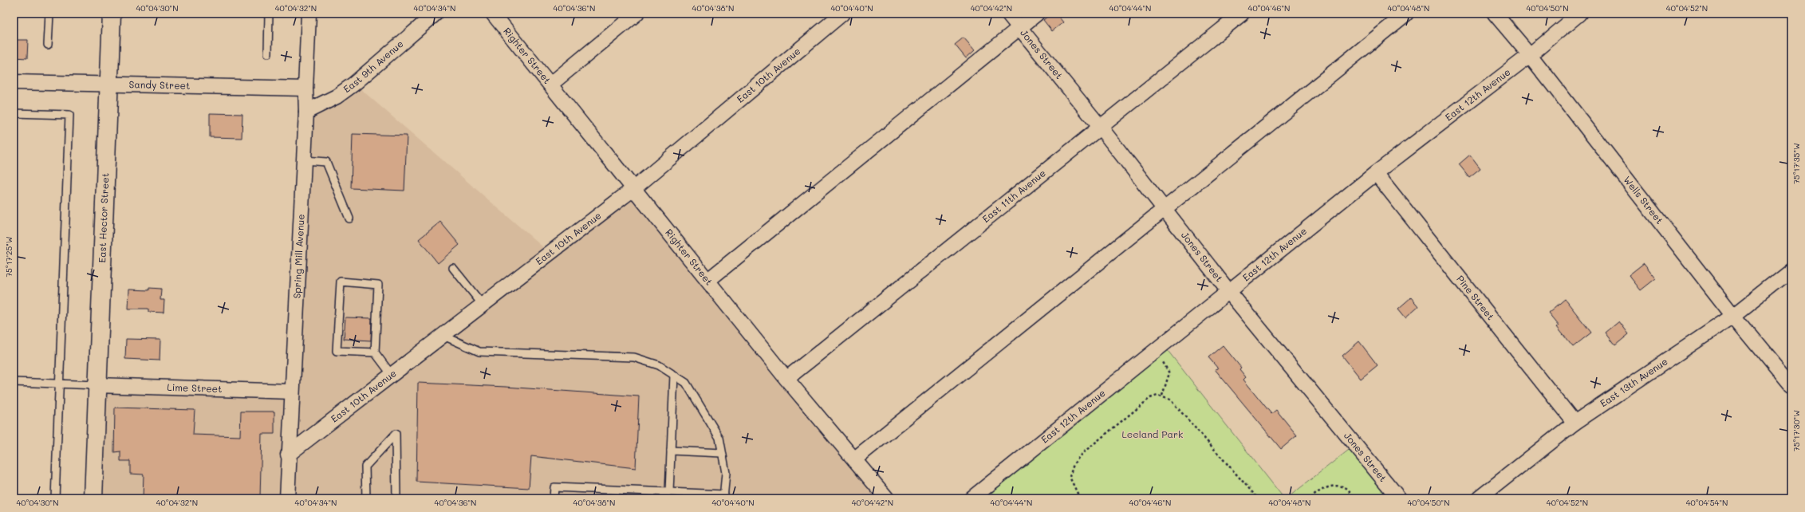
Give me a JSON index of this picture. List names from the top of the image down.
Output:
{
  "streets": {
    "main road": ["East Hector Street"],
    "street": [
      "Jones Street",
      "Righter Street",
      "East 9th Avenue",
      "East 10th Avenue",
      "Sandy Street",
      "East 12th Avenue",
      "East 11th Avenue",
      "Wells Street",
      "Spring Mill Avenue",
      "Pine Street",
      "East 13th Avenue",
      "Lime Street"
    ]
  },
  "crossings": [
    ["Jones Street", "East 12th Avenue"],
    ["Jones Street", "East 11th Avenue"],
    ["Righter Street", "East 10th Avenue"],
    ["Righter Street", "East 11th Avenue"],
    ["East 9th Avenue", "Spring Mill Avenue"],
    ["East 10th Avenue", "Spring Mill Avenue"],
    ["Sandy Street", "East Hector Street"],
    ["Sandy Street", "Spring Mill Avenue"],
    ["East 12th Avenue", "Wells Street"],
    ["East 12th Avenue", "Pine Street"],
    ["Wells Street", "East 13th Avenue"],
    ["East Hector Street", "Lime Street"],
    ["Spring Mill Avenue", "Lime Street"],
    ["Pine Street", "East 13th Avenue"]
  ],
  "parks": ["Leeland Park"],
  "coordinates": [
    "40°04'30\"N",
    "40°04'32\"N",
    "40°04'34\"N",
    "40°04'36\"N",
    "40°04'38\"N",
    "40°04'40\"N",
    "40°04'42\"N",
    "40°04'44\"N",
    "40°04'46\"N",
    "40°04'48\"N",
    "40°04'50\"N",
    "40°04'52\"N",
    "75°17'35\"W",
    "75°17'25\"W",
    "75°17'30\"W",
    "40°04'54\"N"
  ]
}
